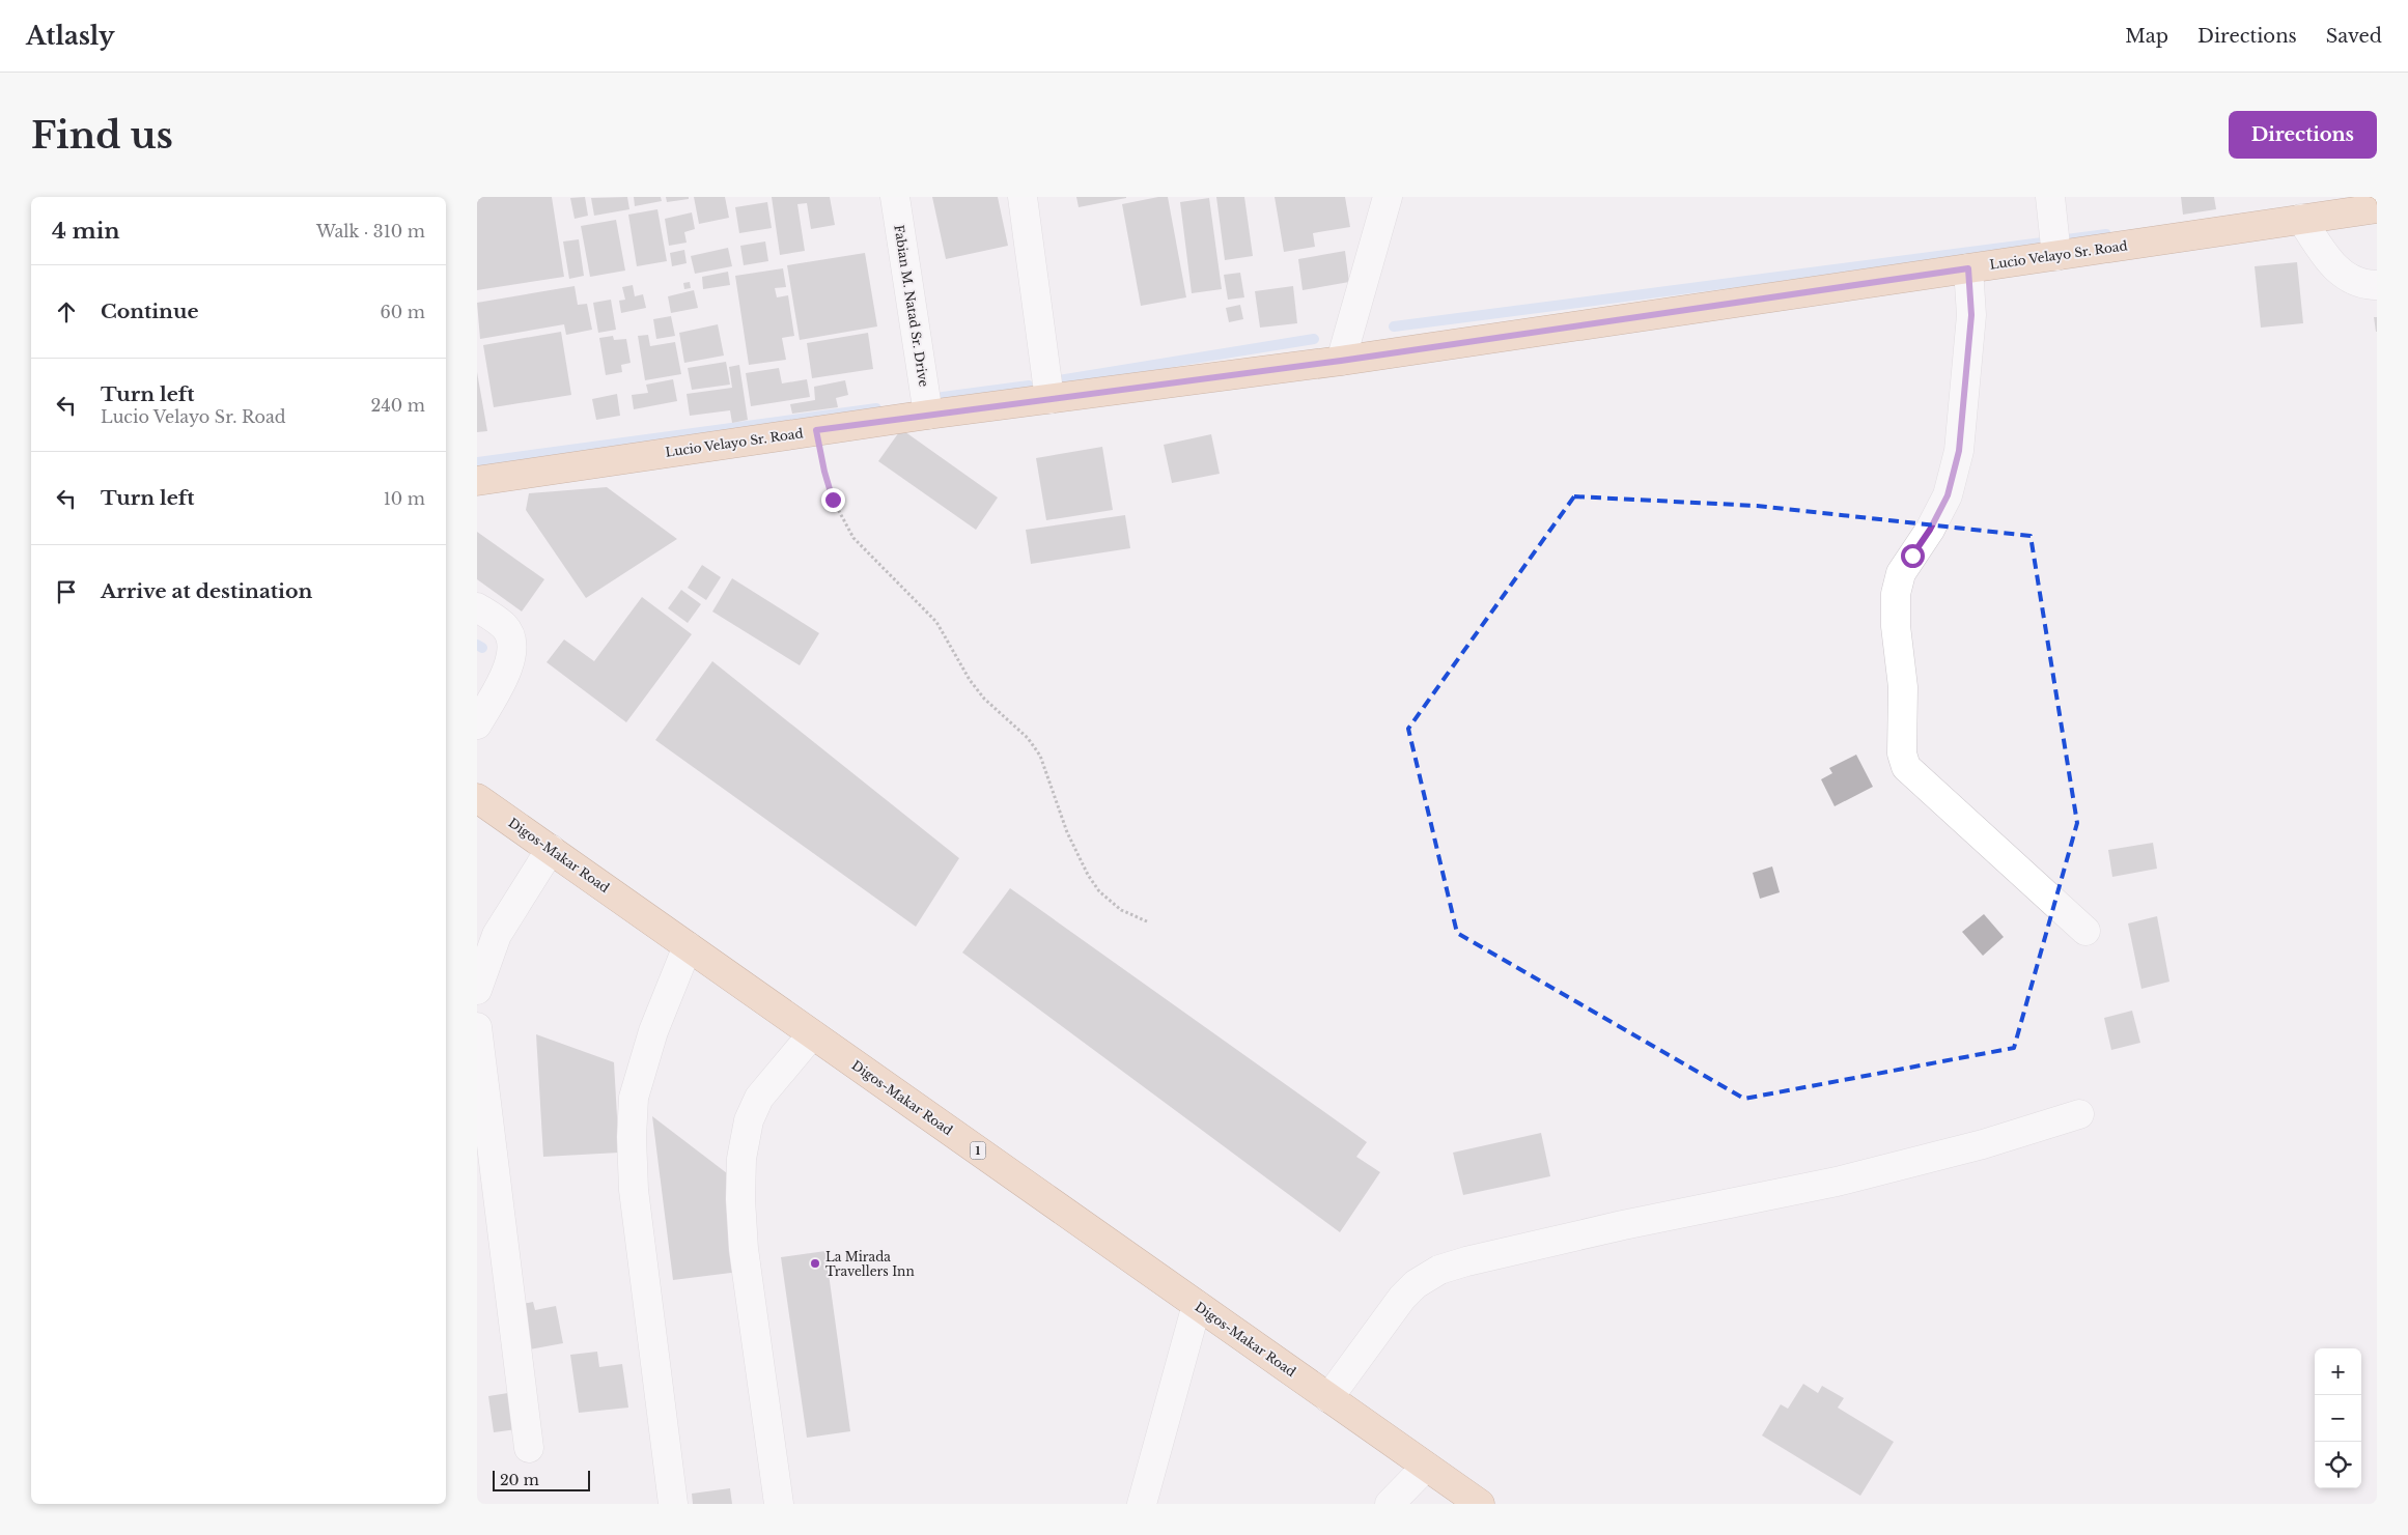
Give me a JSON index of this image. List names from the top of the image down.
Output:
{
  "streets": {
    "main road": ["Lucio Velayo Sr. Road", "Digos-Makar Road", "1"],
    "street": ["Fabian M. Natad Sr. Drive"]
  },
  "crossings": [
    ["Lucio Velayo Sr. Road", "Fabian M. Natad Sr. Drive"]
  ],
  "places": ["La Mirada Travellers Inn"],
  "scale_bar": "20 m",
  "page": {
    "header": "Atlasly",
    "nav": ["Map", "Directions", "Saved"],
    "buttons": "Directions",
    "title": "Find us",
    "heading": ["4 min", "Walk · 310 m"],
    "list": [
      ["Continue", "60 m"],
      ["Turn left", "Lucio Velayo Sr. Road", "240 m"],
      ["Turn left", "10 m"],
      "Arrive at destination"
    ],
    "map_buttons": ["+", "−"],
    "scale": "20 m"
  }
}
